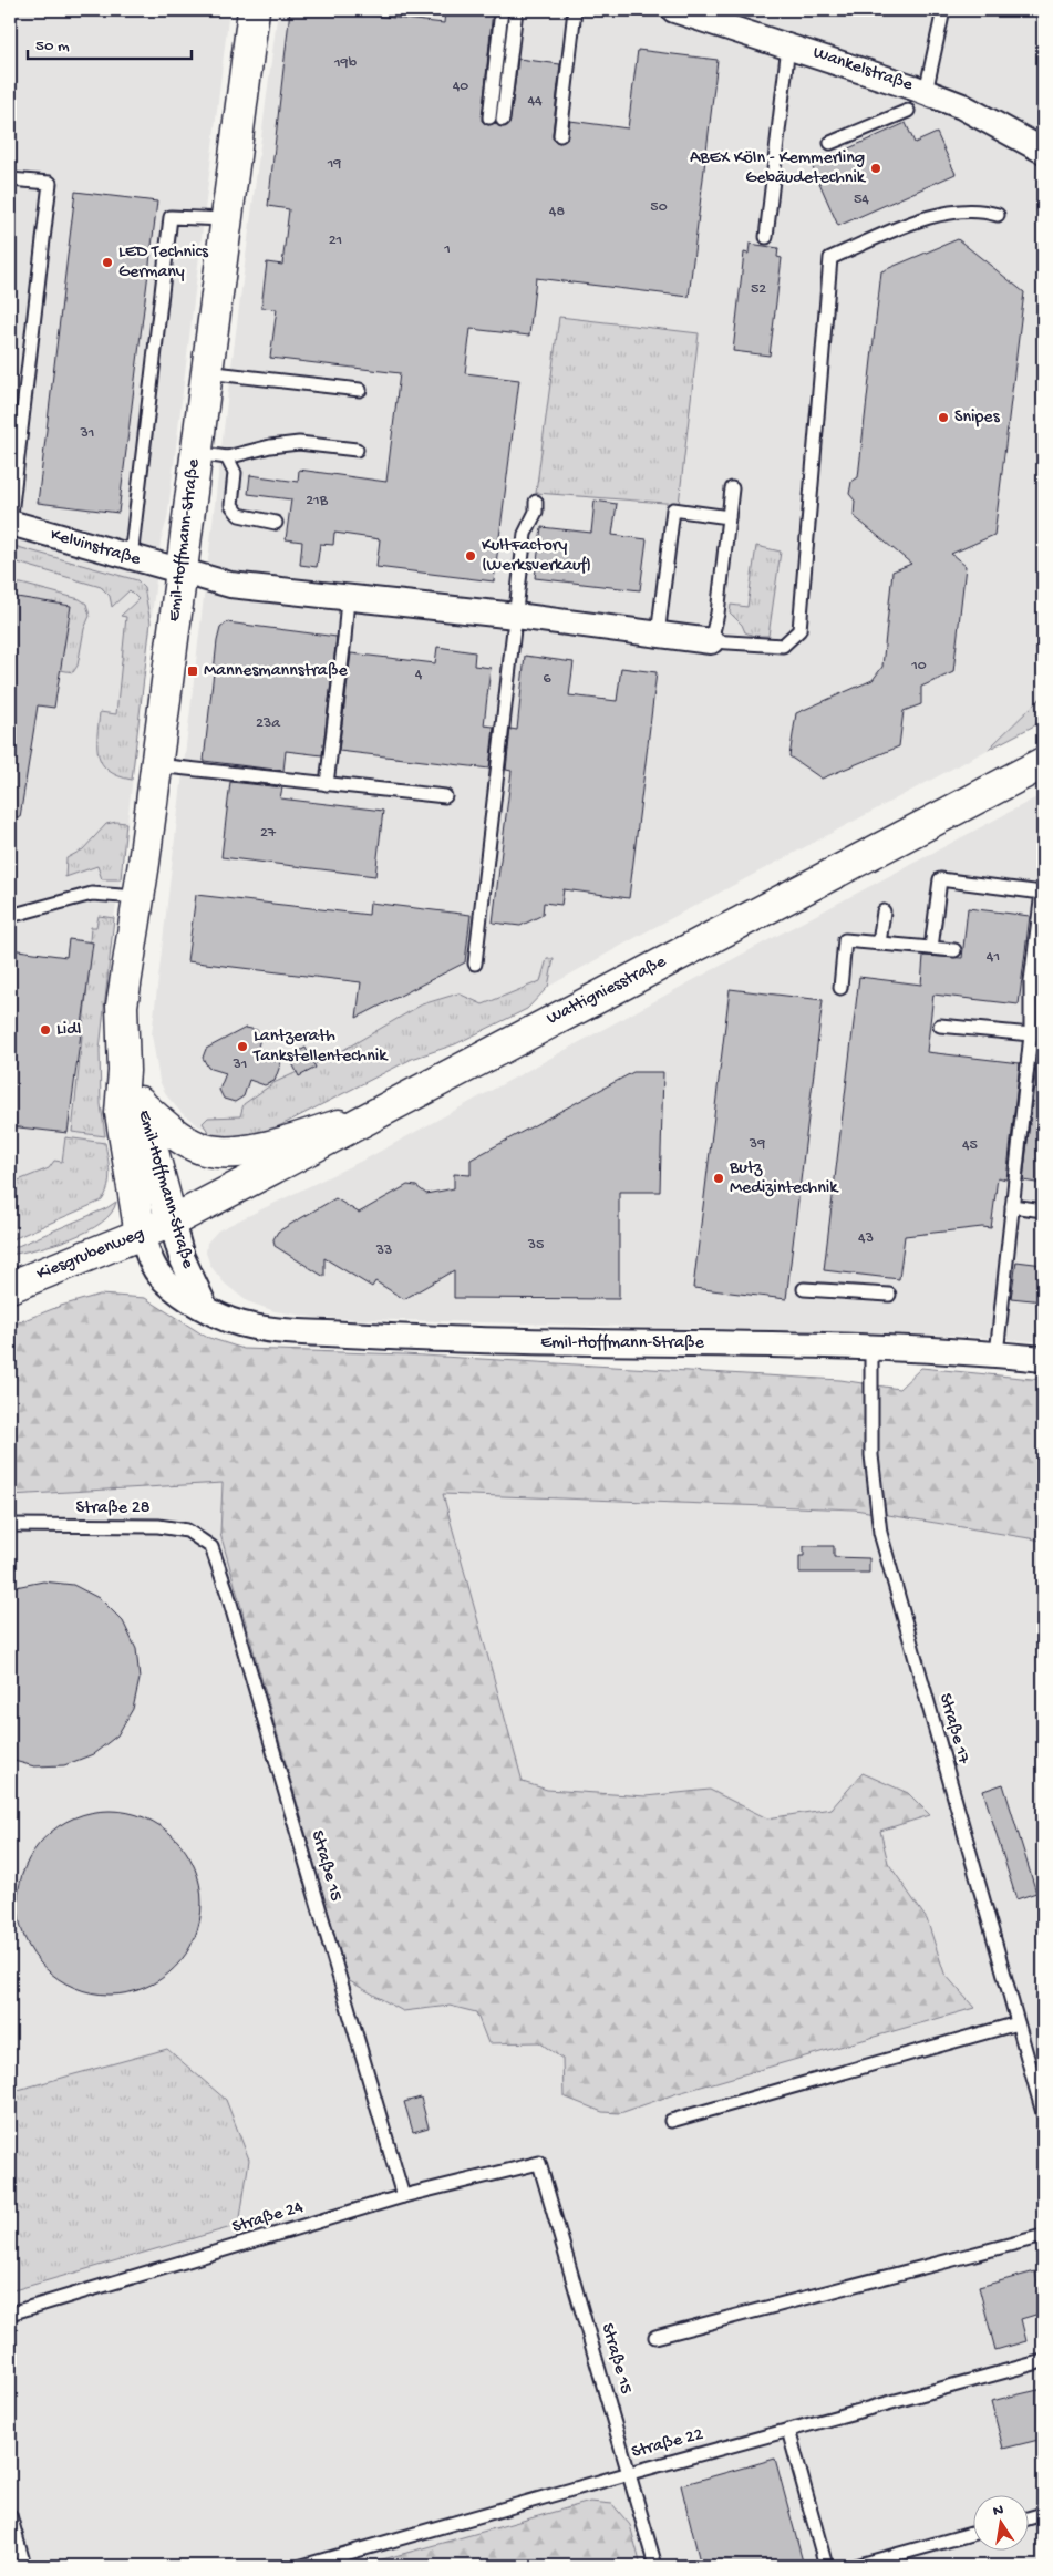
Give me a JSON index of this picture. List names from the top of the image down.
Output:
{
  "streets": {
    "street": [
      "Wankelstraße",
      "Emil-Hoffmann-Straße",
      "Kelvinstraße",
      "Wattigniesstraße",
      "Kiesgrubenweg"
    ],
    "lane": [
      "Straße 28",
      "Straße 17",
      "Straße 15",
      "Straße 24",
      "Straße 22"
    ]
  },
  "crossings": [
    ["Emil-Hoffmann-Straße", "Kelvinstraße"],
    ["Emil-Hoffmann-Straße", "Wattigniesstraße"],
    ["Emil-Hoffmann-Straße", "Kiesgrubenweg"],
    ["Emil-Hoffmann-Straße", "Straße 17"],
    ["Wattigniesstraße", "Kiesgrubenweg"],
    ["Straße 28", "Straße 15"],
    ["Straße 15", "Straße 24"],
    ["Straße 15", "Straße 22"]
  ],
  "places": {
    "other": [
      "ABEX Köln - Kemmerling Gebäudetechnik",
      "LED Technics Germany",
      "Snipes",
      "KultFactory (Werksverkauf)",
      "Lidl",
      "Lantzerath Tankstellentechnik",
      "Butz Medizintechnik"
    ],
    "transit": ["Mannesmannstraße"]
  },
  "house_numbers": [
    "19b",
    "40",
    "44",
    "19",
    "54",
    "50",
    "48",
    "21",
    "1",
    "52",
    "31",
    "21B",
    "10",
    "4",
    "6",
    "23a",
    "27",
    "41",
    "31",
    "39",
    "45",
    "43",
    "35",
    "33"
  ],
  "scale_bar": "50 m",
  "north": "top"
}
